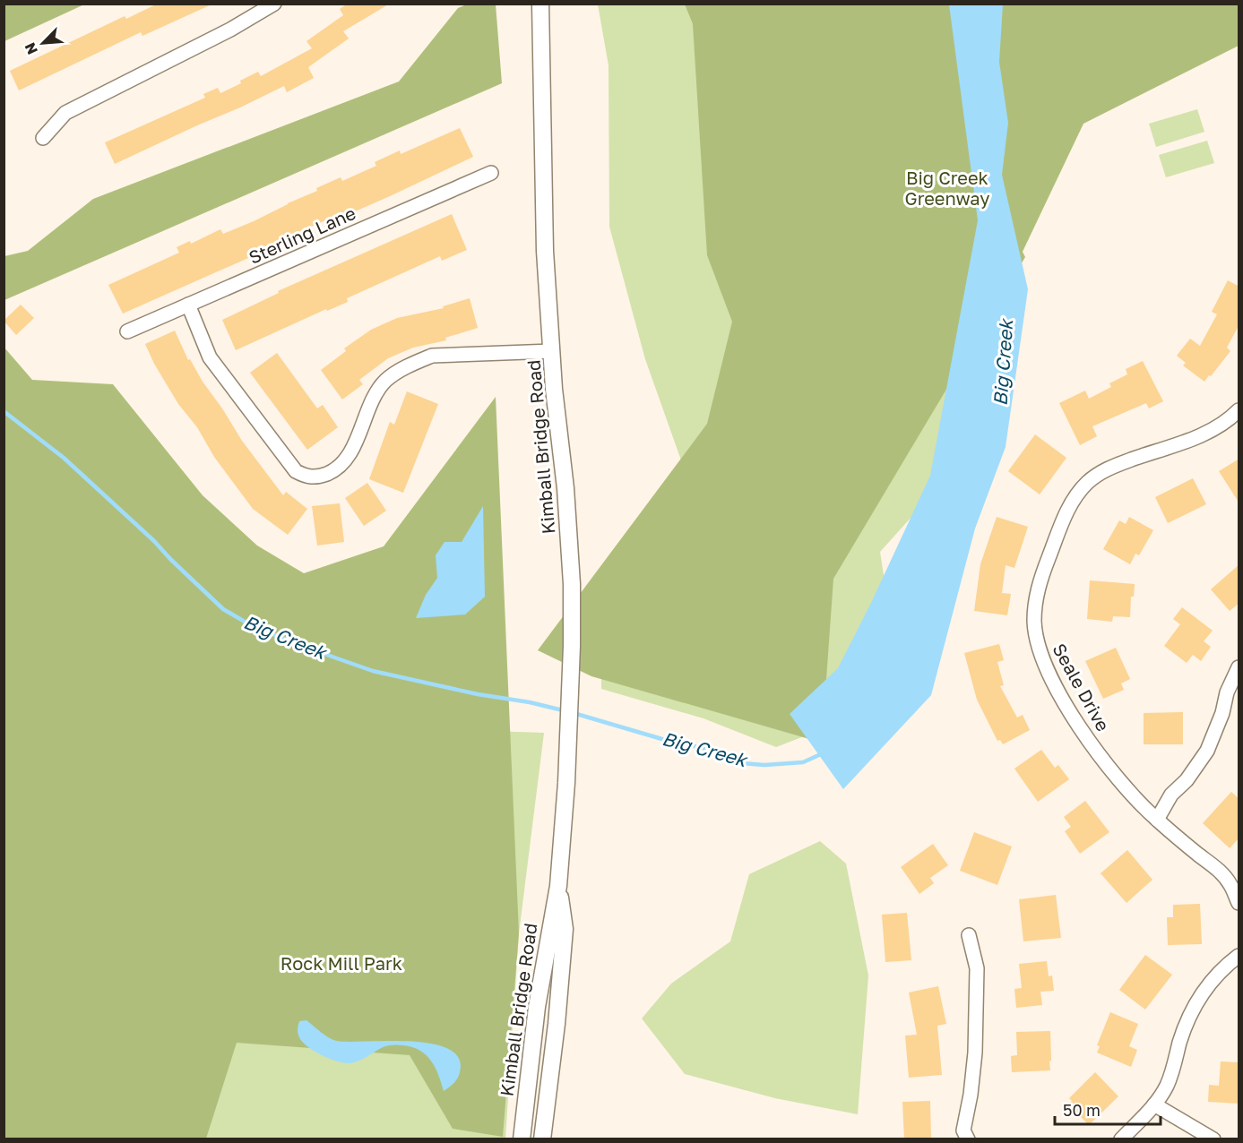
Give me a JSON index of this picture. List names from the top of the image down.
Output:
{
  "streets": {
    "street": ["Sterling Lane", "Kimball Bridge Road", "Seale Drive"]
  },
  "water": ["Big Creek"],
  "parks": ["Big Creek Greenway", "Rock Mill Park"],
  "scale_bar": "50 m",
  "north": "bottom left"
}
